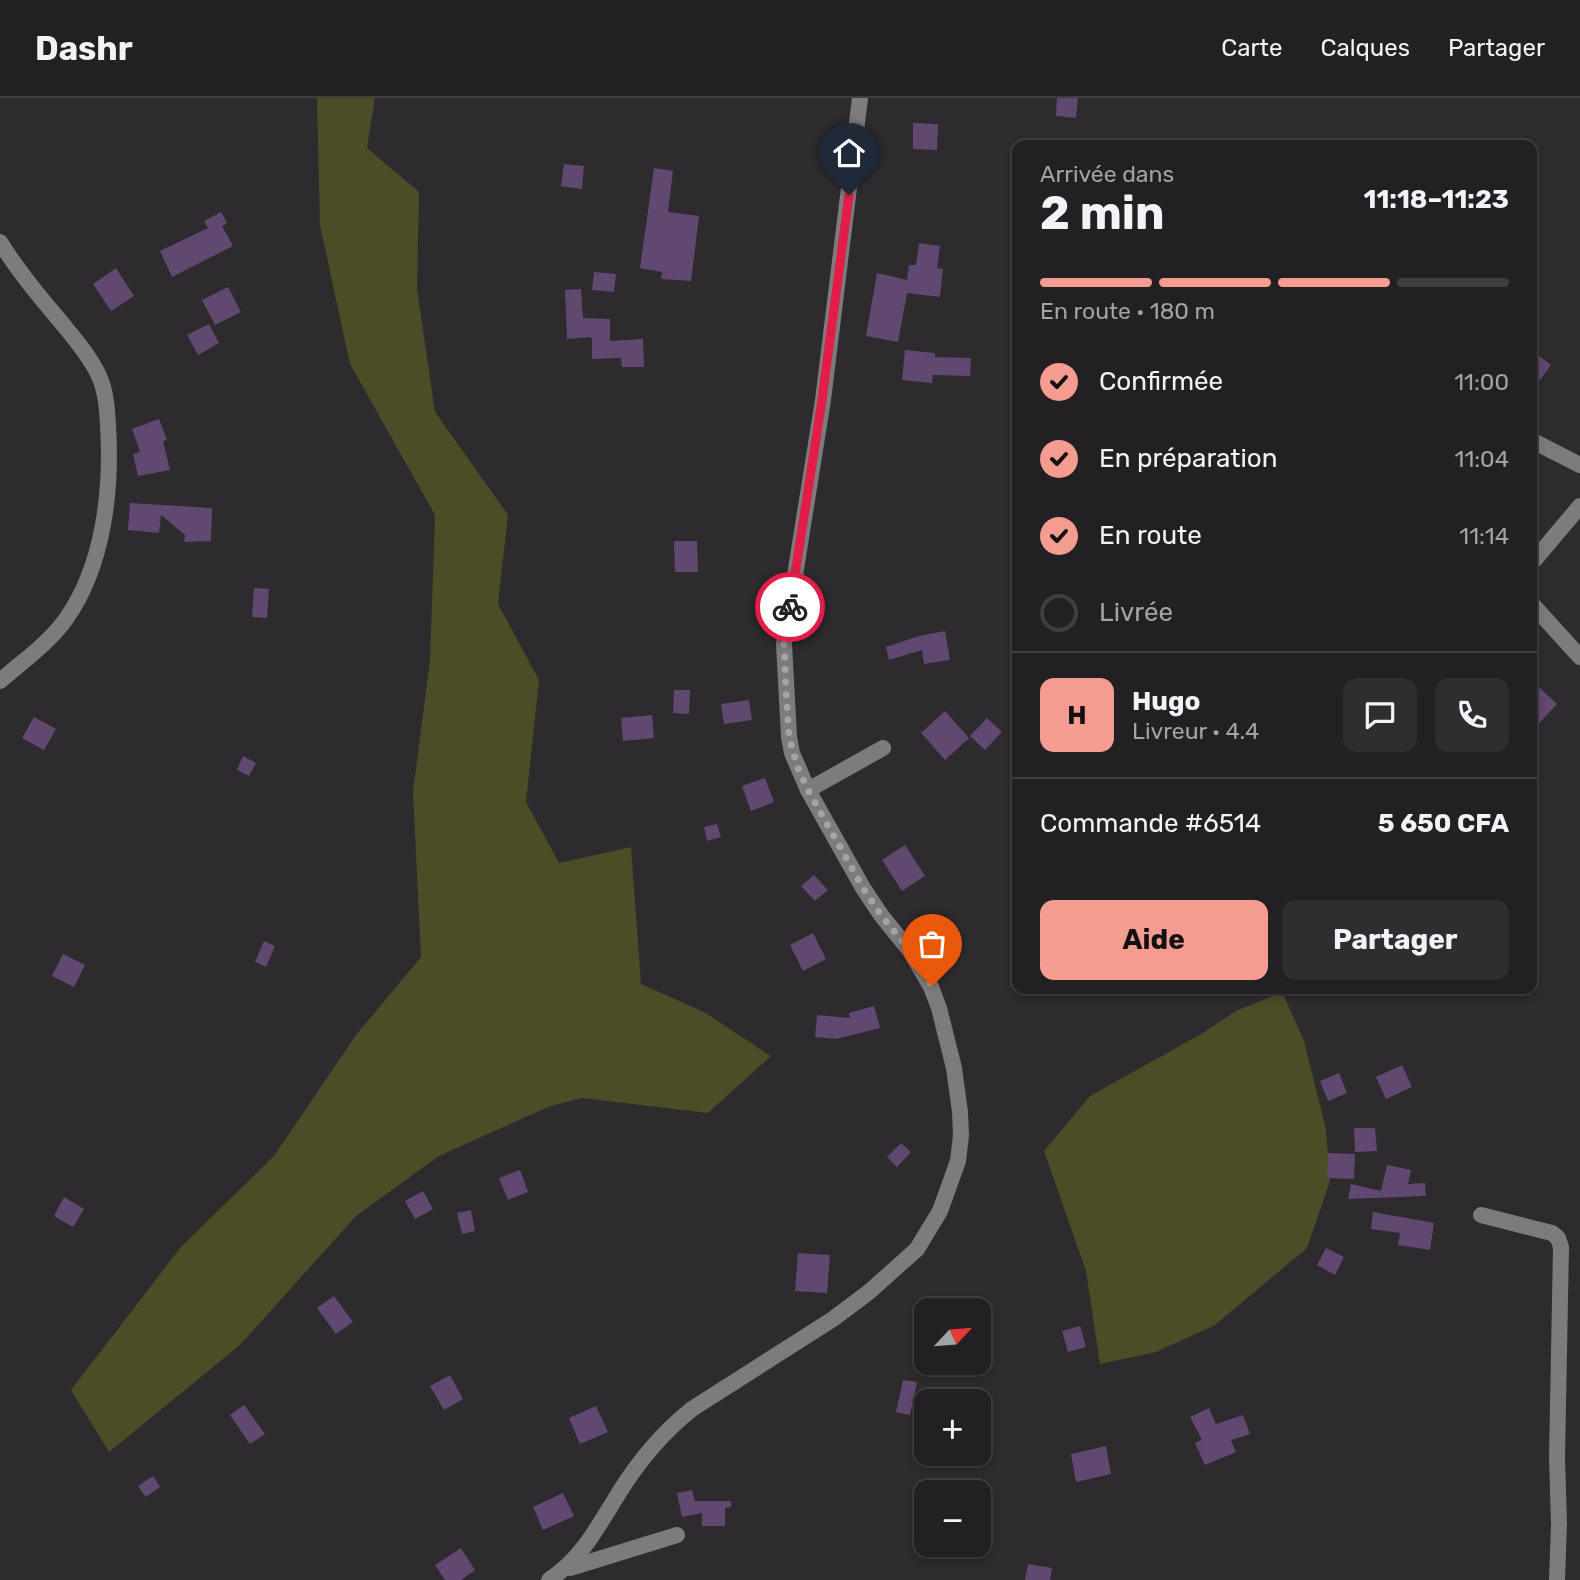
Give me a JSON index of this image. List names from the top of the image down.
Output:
{
  "north": "top right",
  "page": {
    "header": "Dashr",
    "nav": ["Carte", "Calques", "Partager"],
    "heading": ["2 min", "Arrivée dans", "11:18–11:23"],
    "panel": [
      "Hugo",
      "Livreur · 4.4",
      "Commande #6514",
      "5 650 CFA"
    ],
    "bar": "En route · 180 m",
    "list": [
      ["Confirmée", "11:00"],
      ["En préparation", "11:04"],
      ["En route", "11:14"],
      "Livrée"
    ],
    "round": "H",
    "buttons": ["Aide", "Partager"],
    "map_buttons": ["+", "−"]
  }
}
